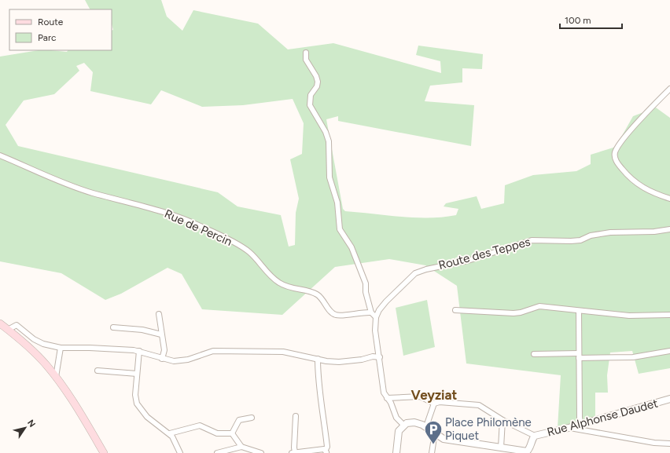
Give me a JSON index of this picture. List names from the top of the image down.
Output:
{
  "streets": {
    "street": ["Rue de Percin", "Route des Teppes", "Rue Alphonse Daudet"]
  },
  "districts": ["Veyziat"],
  "places": {
    "parking": ["Place Philomène Piquet"]
  },
  "legend": ["Route", "Parc"],
  "scale_bar": "100 m",
  "north": "top right"
}
